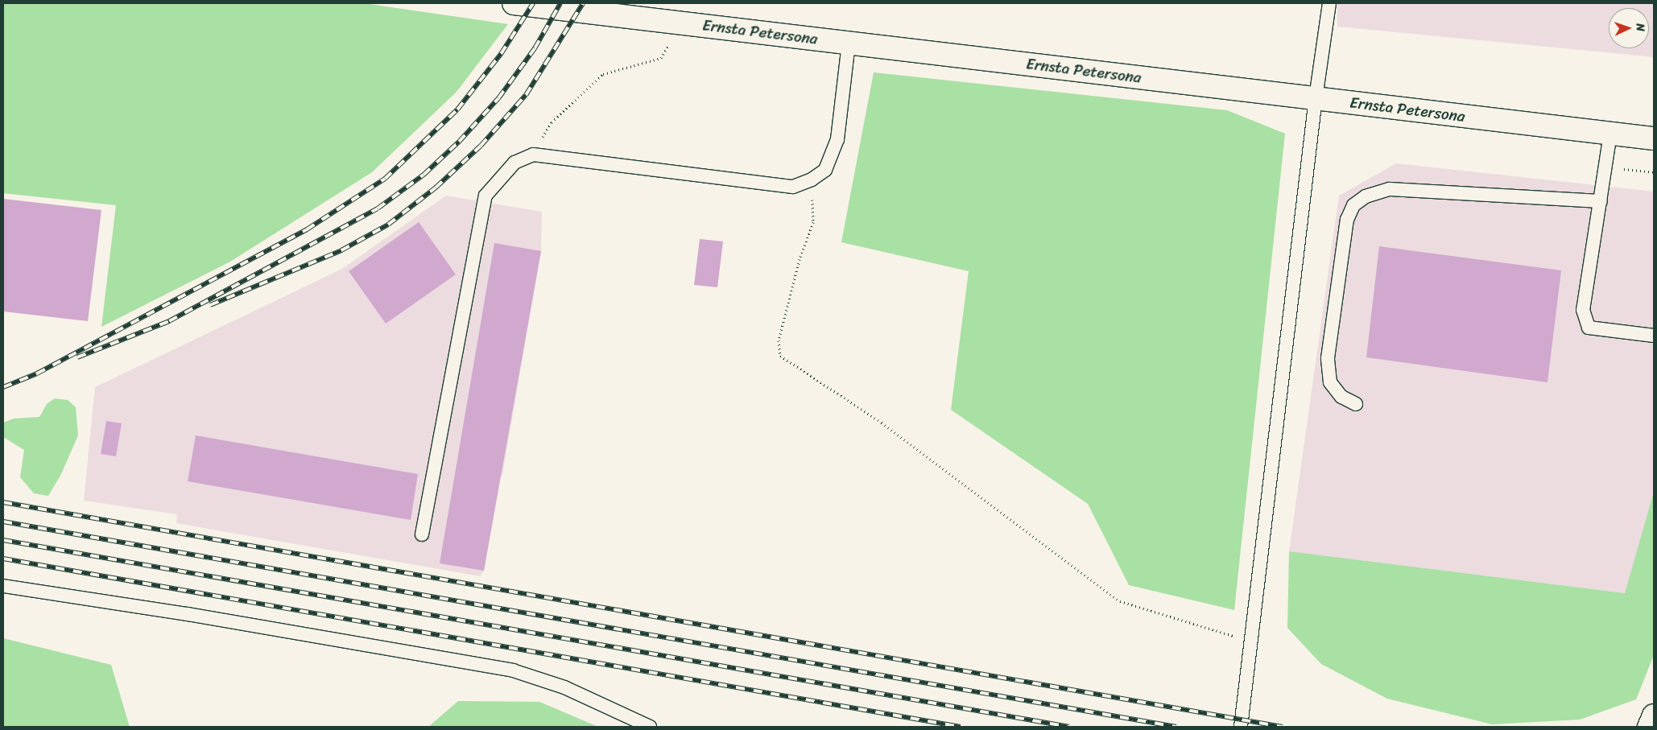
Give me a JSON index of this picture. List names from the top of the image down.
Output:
{
  "streets": {
    "street": ["Ernsta Petersona"]
  },
  "north": "right"
}
